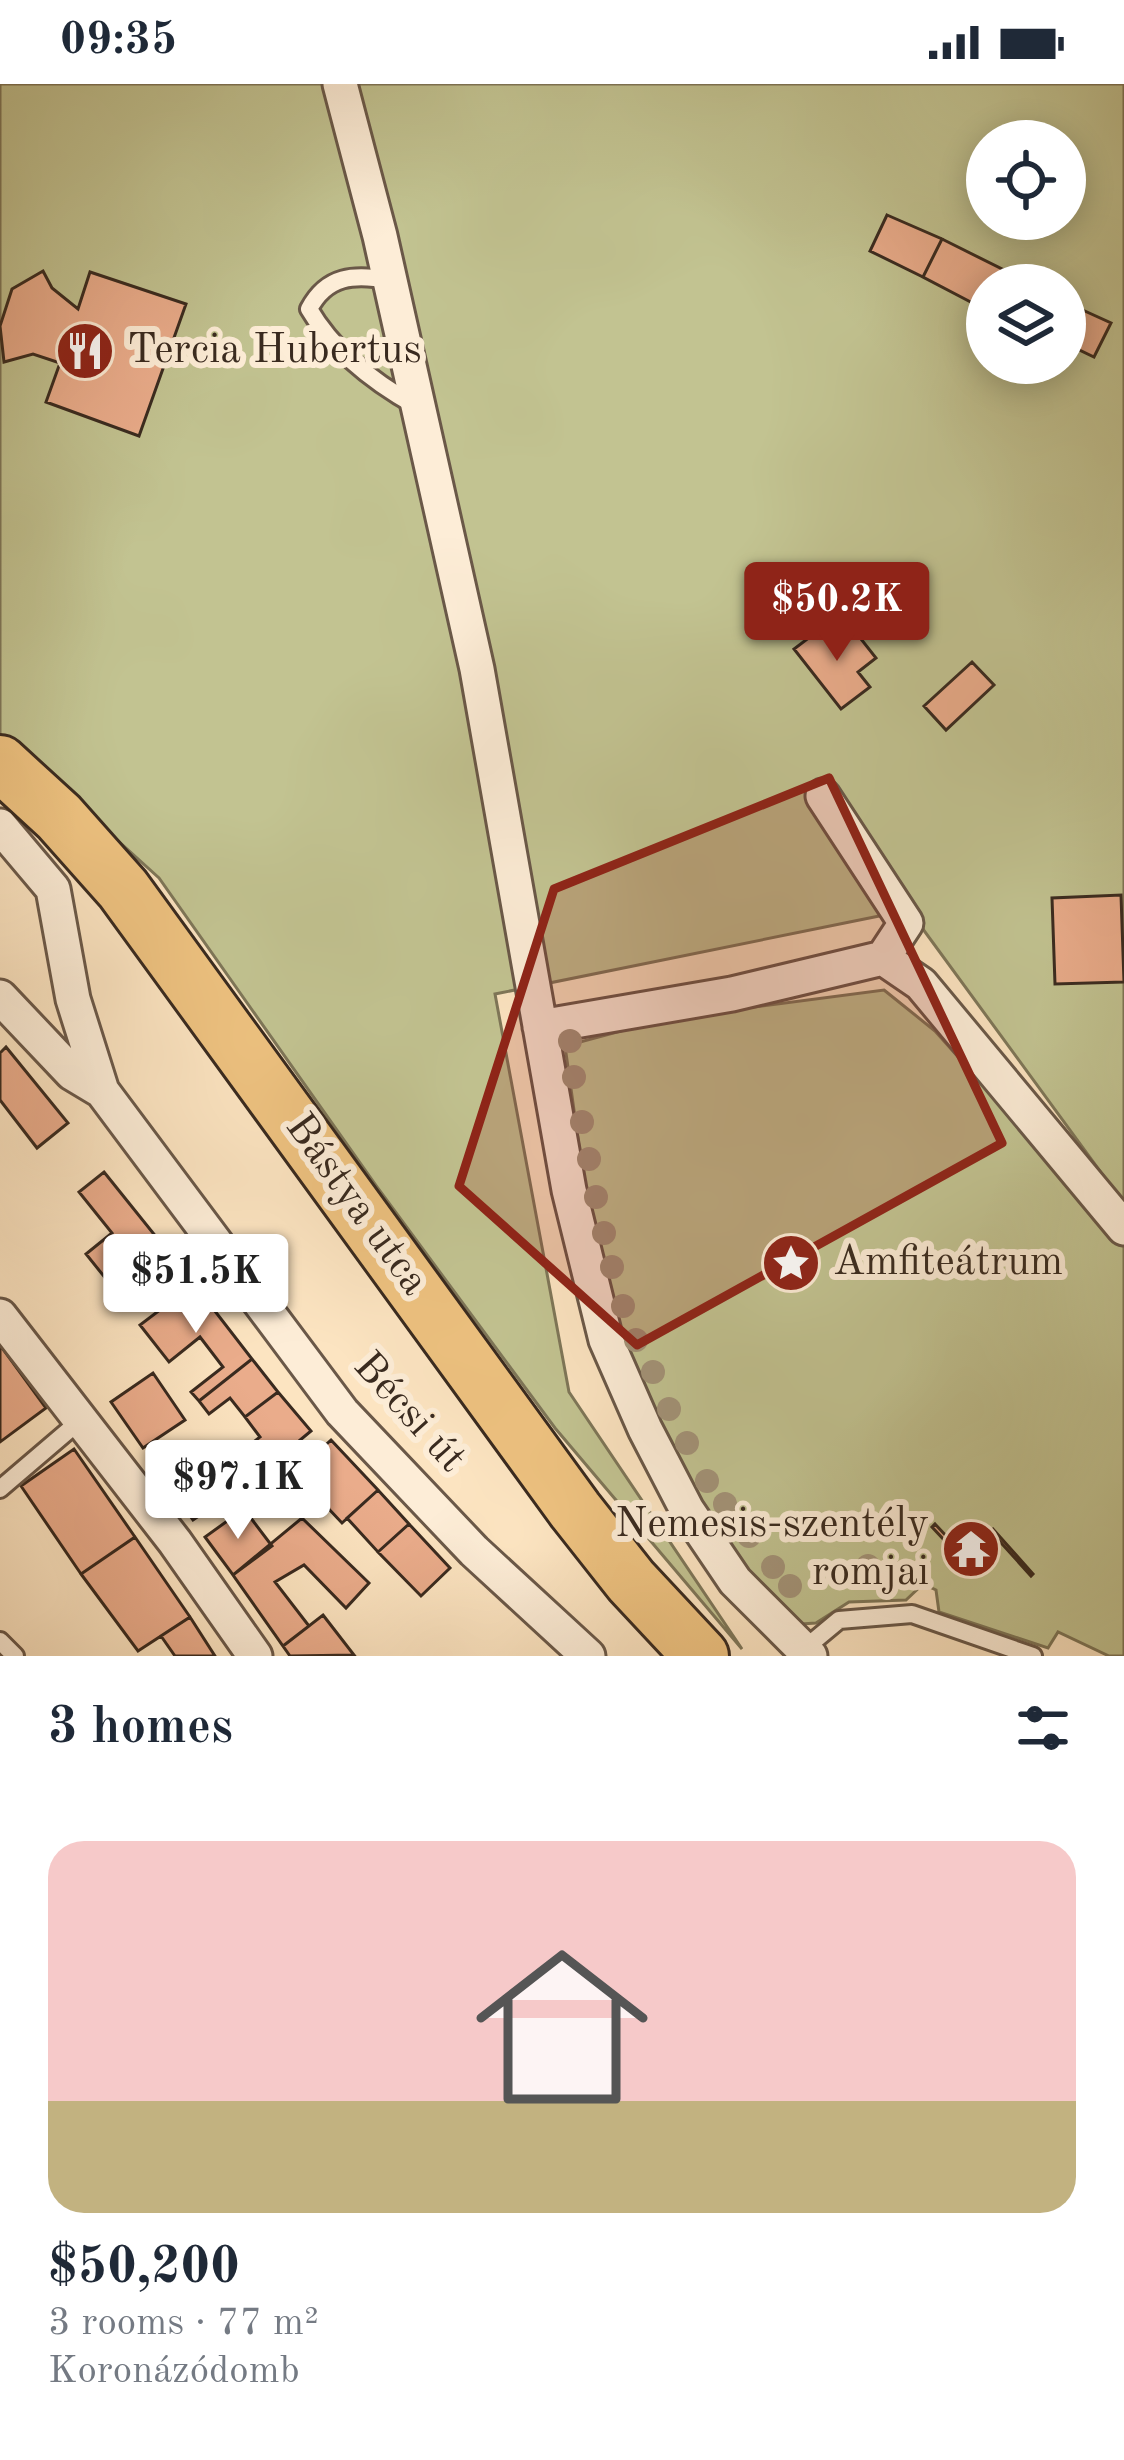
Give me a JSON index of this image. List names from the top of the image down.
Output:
{
  "streets": {
    "main road": ["Bástya utca"],
    "street": ["Bécsi út"]
  },
  "places": {
    "restaurant": ["Tercia Hubertus"],
    "place": ["Amfiteátrum"],
    "temple": ["Nemesis-szentély romjai"]
  },
  "page": {
    "status": "09:35",
    "price": ["$50.2K", "$51.5K", "$97.1K"],
    "heading": "3 homes",
    "list": [
      {
        "name": "$50,200",
        "note": "3 rooms · 77 m² · Koronázódomb"
      }
    ]
  }
}
